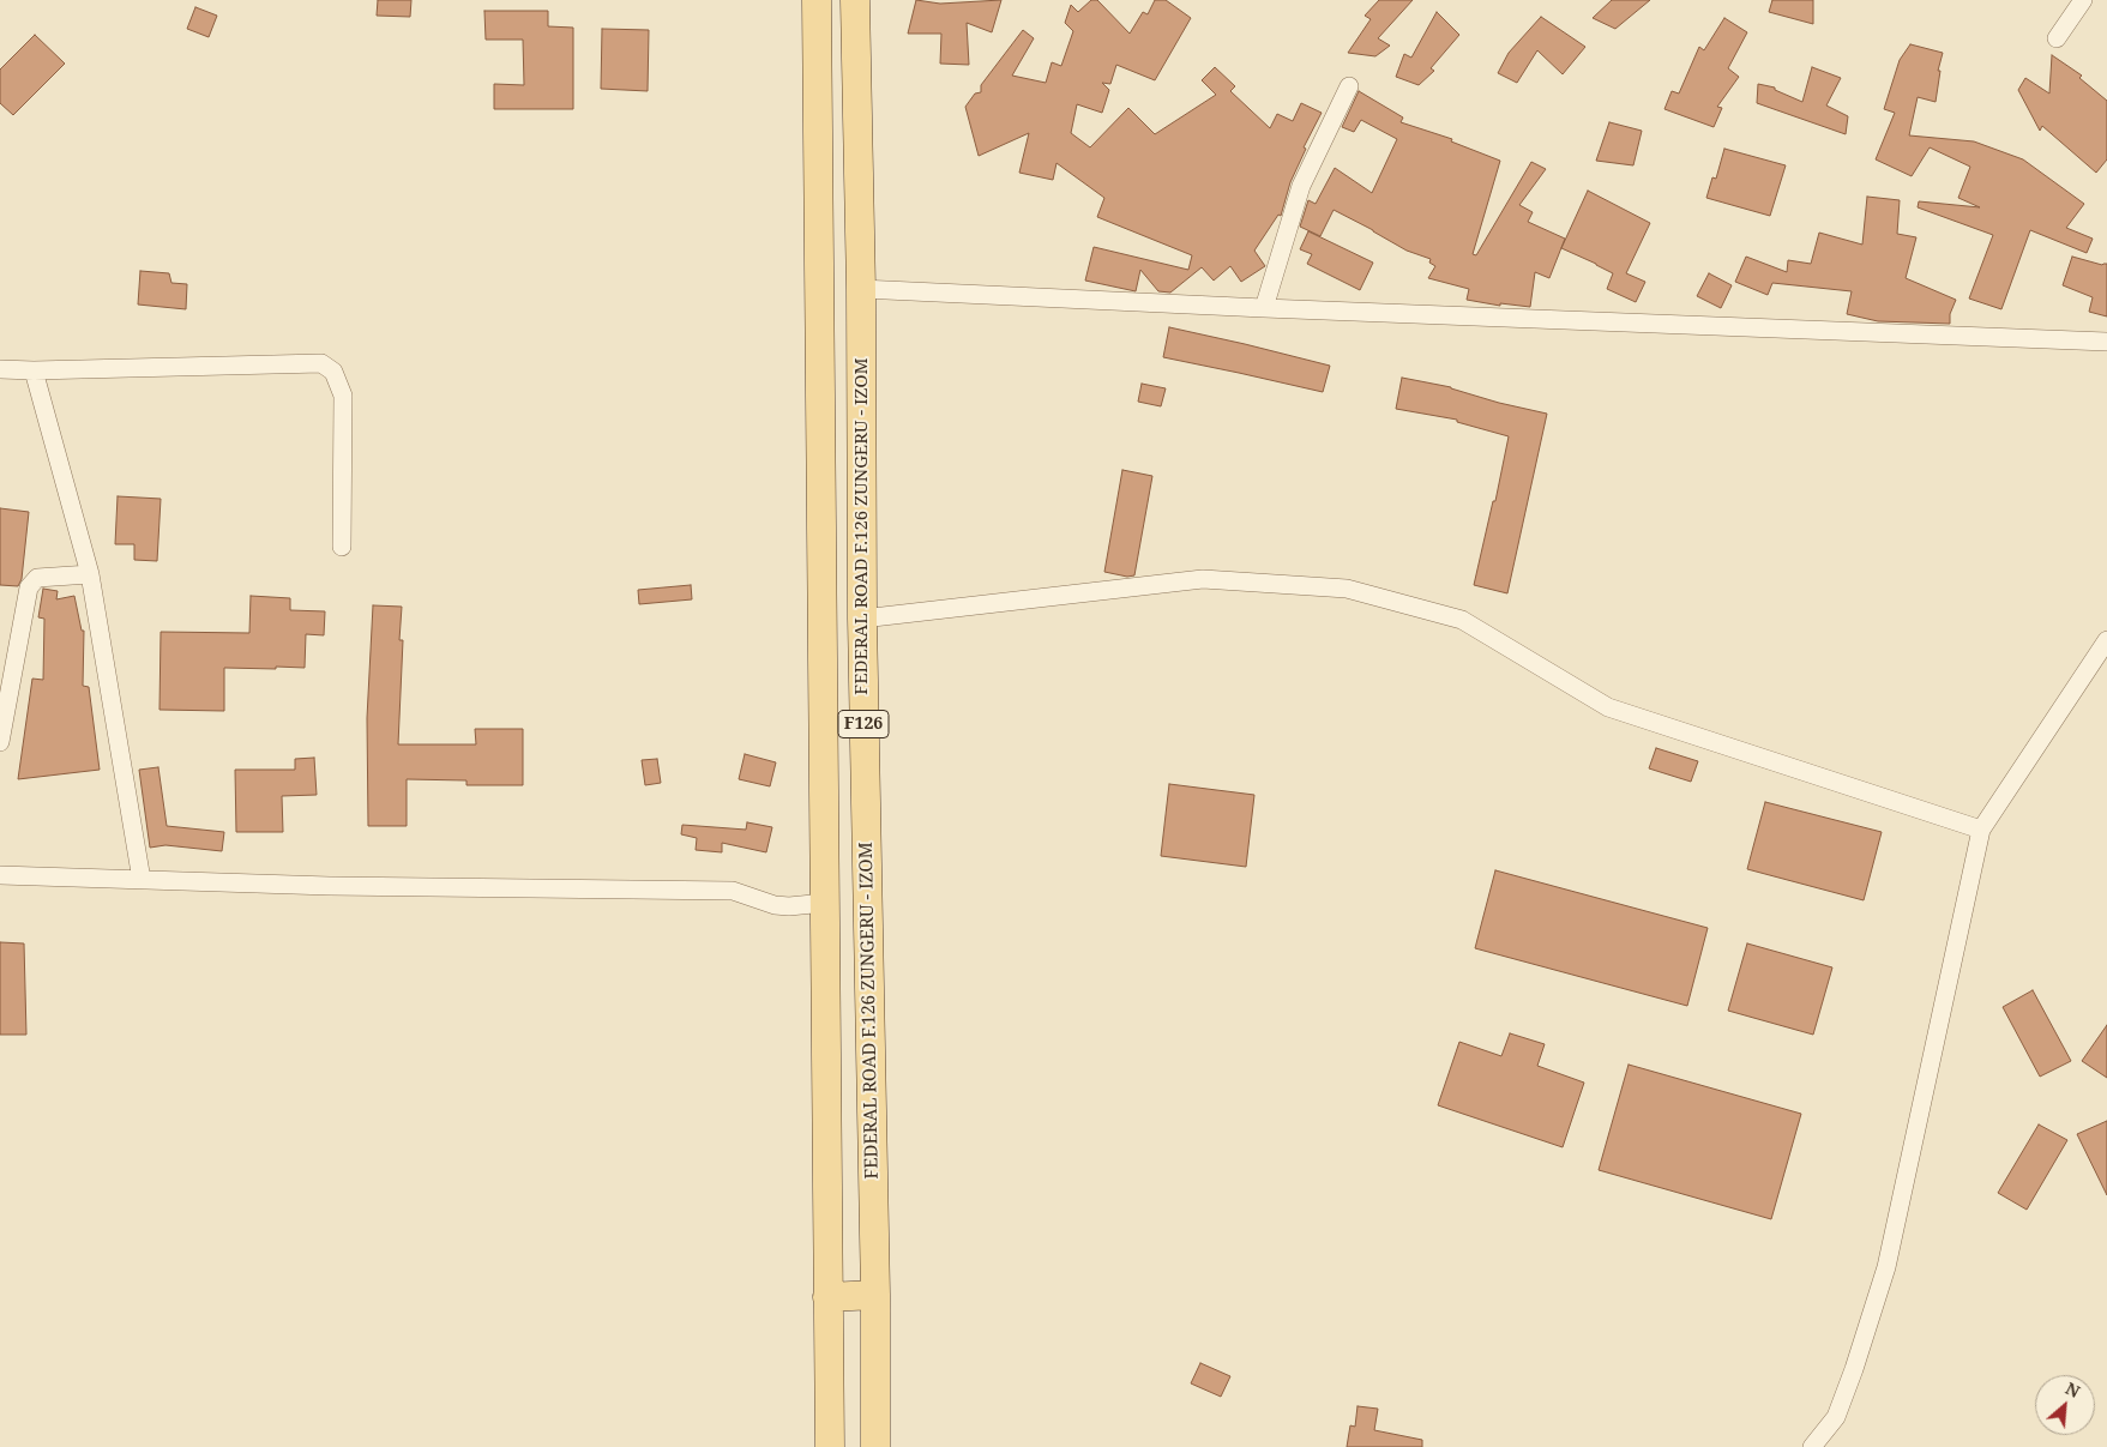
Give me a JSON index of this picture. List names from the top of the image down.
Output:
{
  "streets": {
    "main road": ["FEDERAL ROAD F.126 ZUNGERU - IZOM", "F126"]
  },
  "north": "top right"
}
